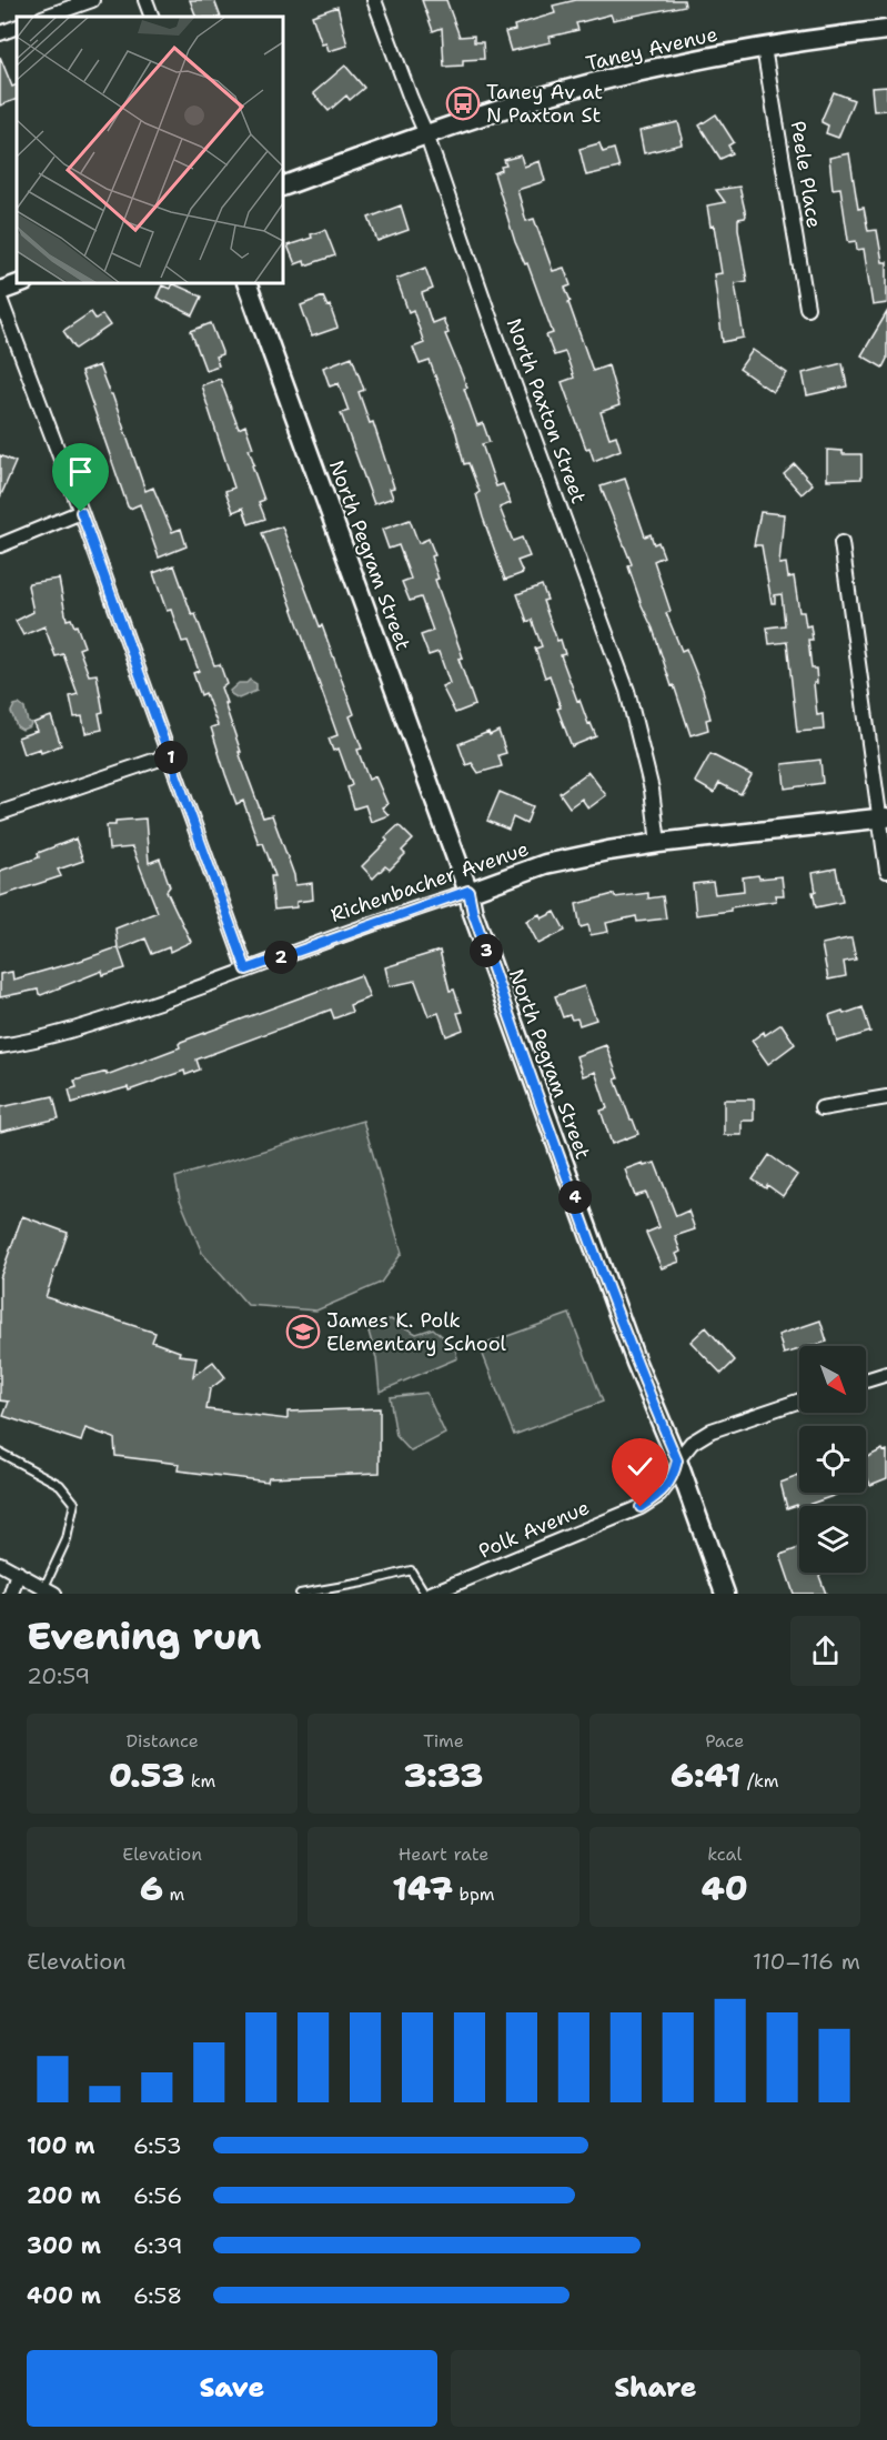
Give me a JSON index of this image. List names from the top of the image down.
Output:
{
  "streets": {
    "street": [
      "Taney Avenue",
      "Peele Place",
      "North Paxton Street",
      "North Pegram Street",
      "Richenbacher Avenue",
      "Polk Avenue"
    ]
  },
  "crossings": [
    ["Taney Avenue", "Peele Place"],
    ["Taney Avenue", "North Paxton Street"],
    ["North Paxton Street", "Richenbacher Avenue"],
    ["North Pegram Street", "Richenbacher Avenue"],
    ["North Pegram Street", "Polk Avenue"]
  ],
  "places": {
    "bus stop": ["Taney Av at N Paxton St"],
    "school or university": ["James K. Polk Elementary School"]
  },
  "north": "bottom right",
  "page": {
    "pins": [
      "1",
      "3",
      "2",
      "4"
    ],
    "heading": ["Evening run", "20:59"],
    "stats": [
      ["Distance", "0.53 km"],
      ["Time", "3:33"],
      ["Pace", "6:41 /km"],
      ["Elevation", "6 m"],
      ["Heart rate", "147 bpm"],
      ["kcal", "40"]
    ],
    "chart": ["Elevation", "110–116 m"],
    "list": [
      {
        "name": "100 m",
        "note": "6:53"
      },
      {
        "name": "200 m",
        "note": "6:56"
      },
      {
        "name": "300 m",
        "note": "6:39"
      },
      {
        "name": "400 m",
        "note": "6:58"
      }
    ],
    "buttons": ["Save", "Share"]
  }
}
